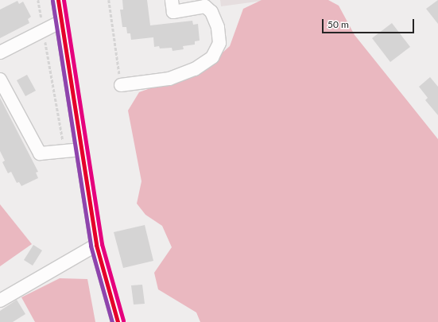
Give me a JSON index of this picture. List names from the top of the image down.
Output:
{
  "scale_bar": "50 m"
}
